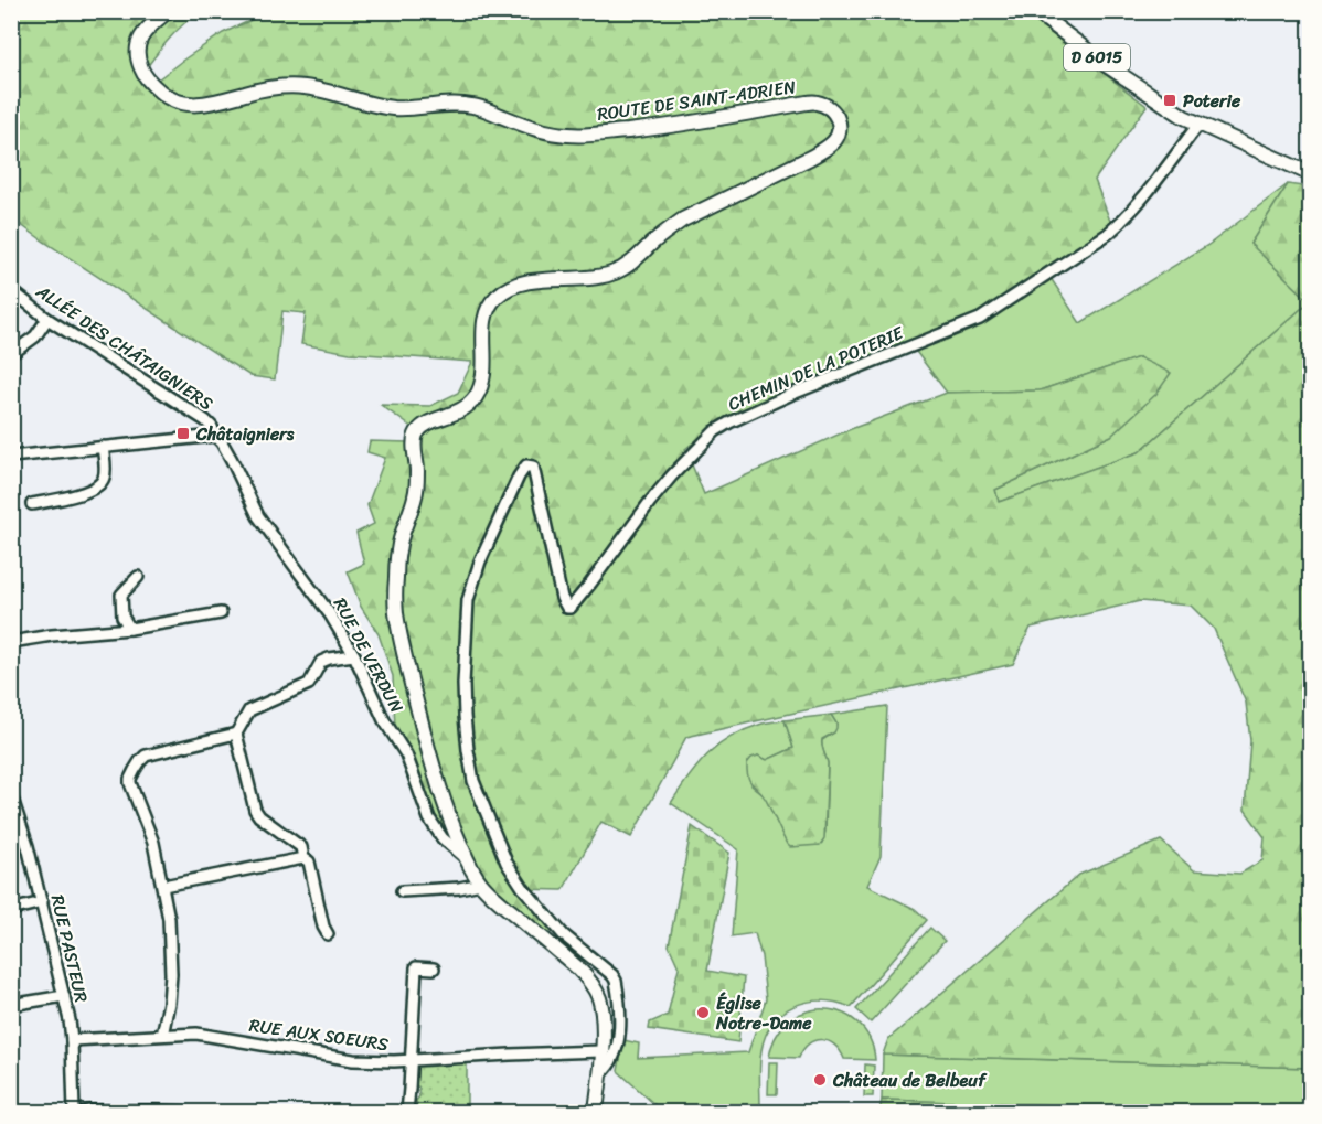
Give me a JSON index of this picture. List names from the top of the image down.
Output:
{
  "streets": {
    "main road": ["D 6015", "ROUTE DE SAINT-ADRIEN"],
    "street": [
      "ALLÉE DES CHÂTAIGNIERS",
      "CHEMIN DE LA POTERIE",
      "RUE DE VERDUN",
      "RUE PASTEUR",
      "RUE AUX SOEURS"
    ]
  },
  "crossings": [
    ["D 6015", "CHEMIN DE LA POTERIE"],
    ["ROUTE DE SAINT-ADRIEN", "RUE DE VERDUN"],
    ["ALLÉE DES CHÂTAIGNIERS", "RUE DE VERDUN"],
    ["RUE PASTEUR", "RUE AUX SOEURS"]
  ],
  "places": {
    "transit": ["Poterie", "Châtaigniers"],
    "other": ["Église Notre-Dame", "Château de Belbeuf"]
  }
}
